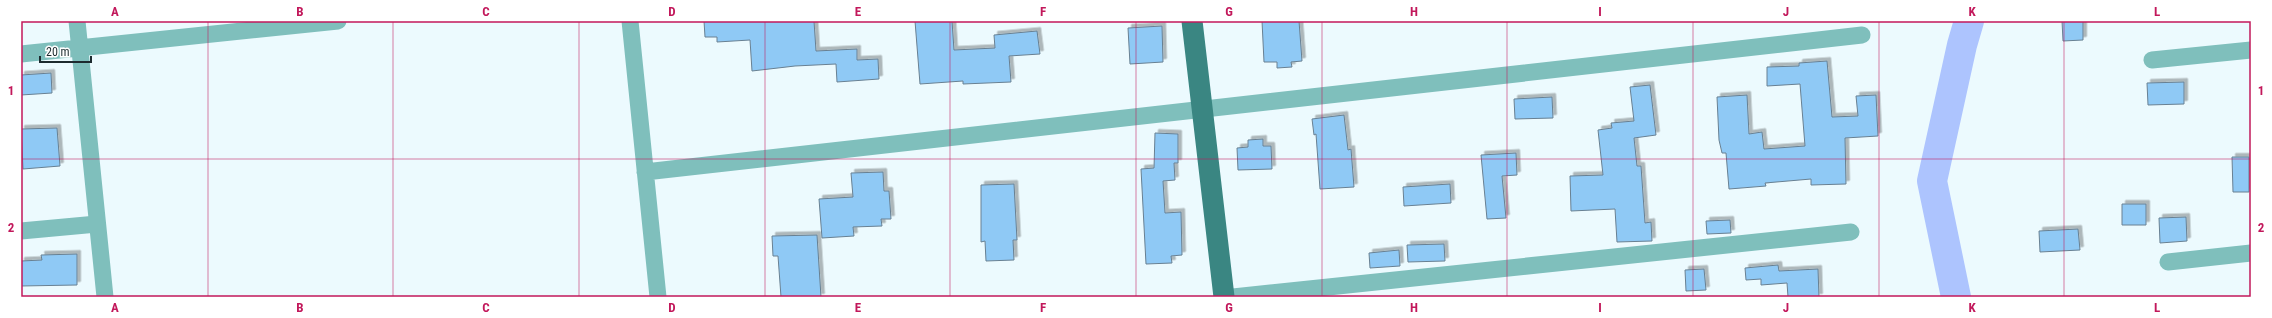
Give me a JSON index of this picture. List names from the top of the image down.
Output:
{
  "scale_bar": "20 m",
  "grid": {
    "columns": [
      "A",
      "B",
      "C",
      "D",
      "E",
      "F",
      "G",
      "H",
      "I",
      "J",
      "K",
      "L"
    ],
    "rows": ["1", "2"]
  }
}
